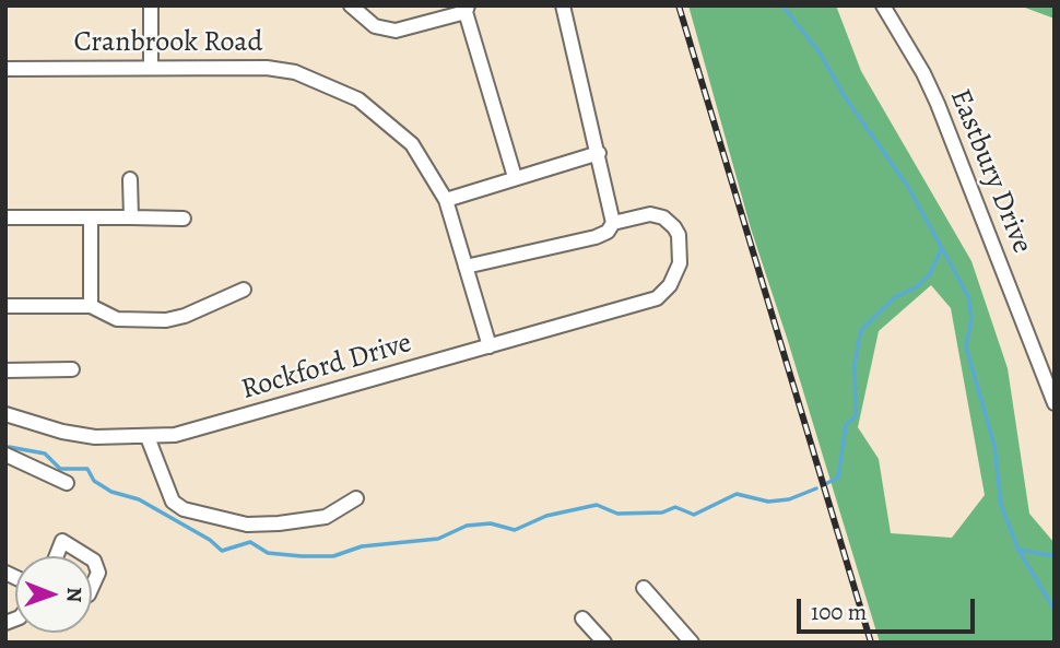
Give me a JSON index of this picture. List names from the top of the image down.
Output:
{
  "streets": {
    "street": ["Cranbrook Road", "Eastbury Drive", "Rockford Drive"]
  },
  "crossings": [
    ["Cranbrook Road", "Rockford Drive"]
  ],
  "scale_bar": "100 m",
  "north": "right"
}
